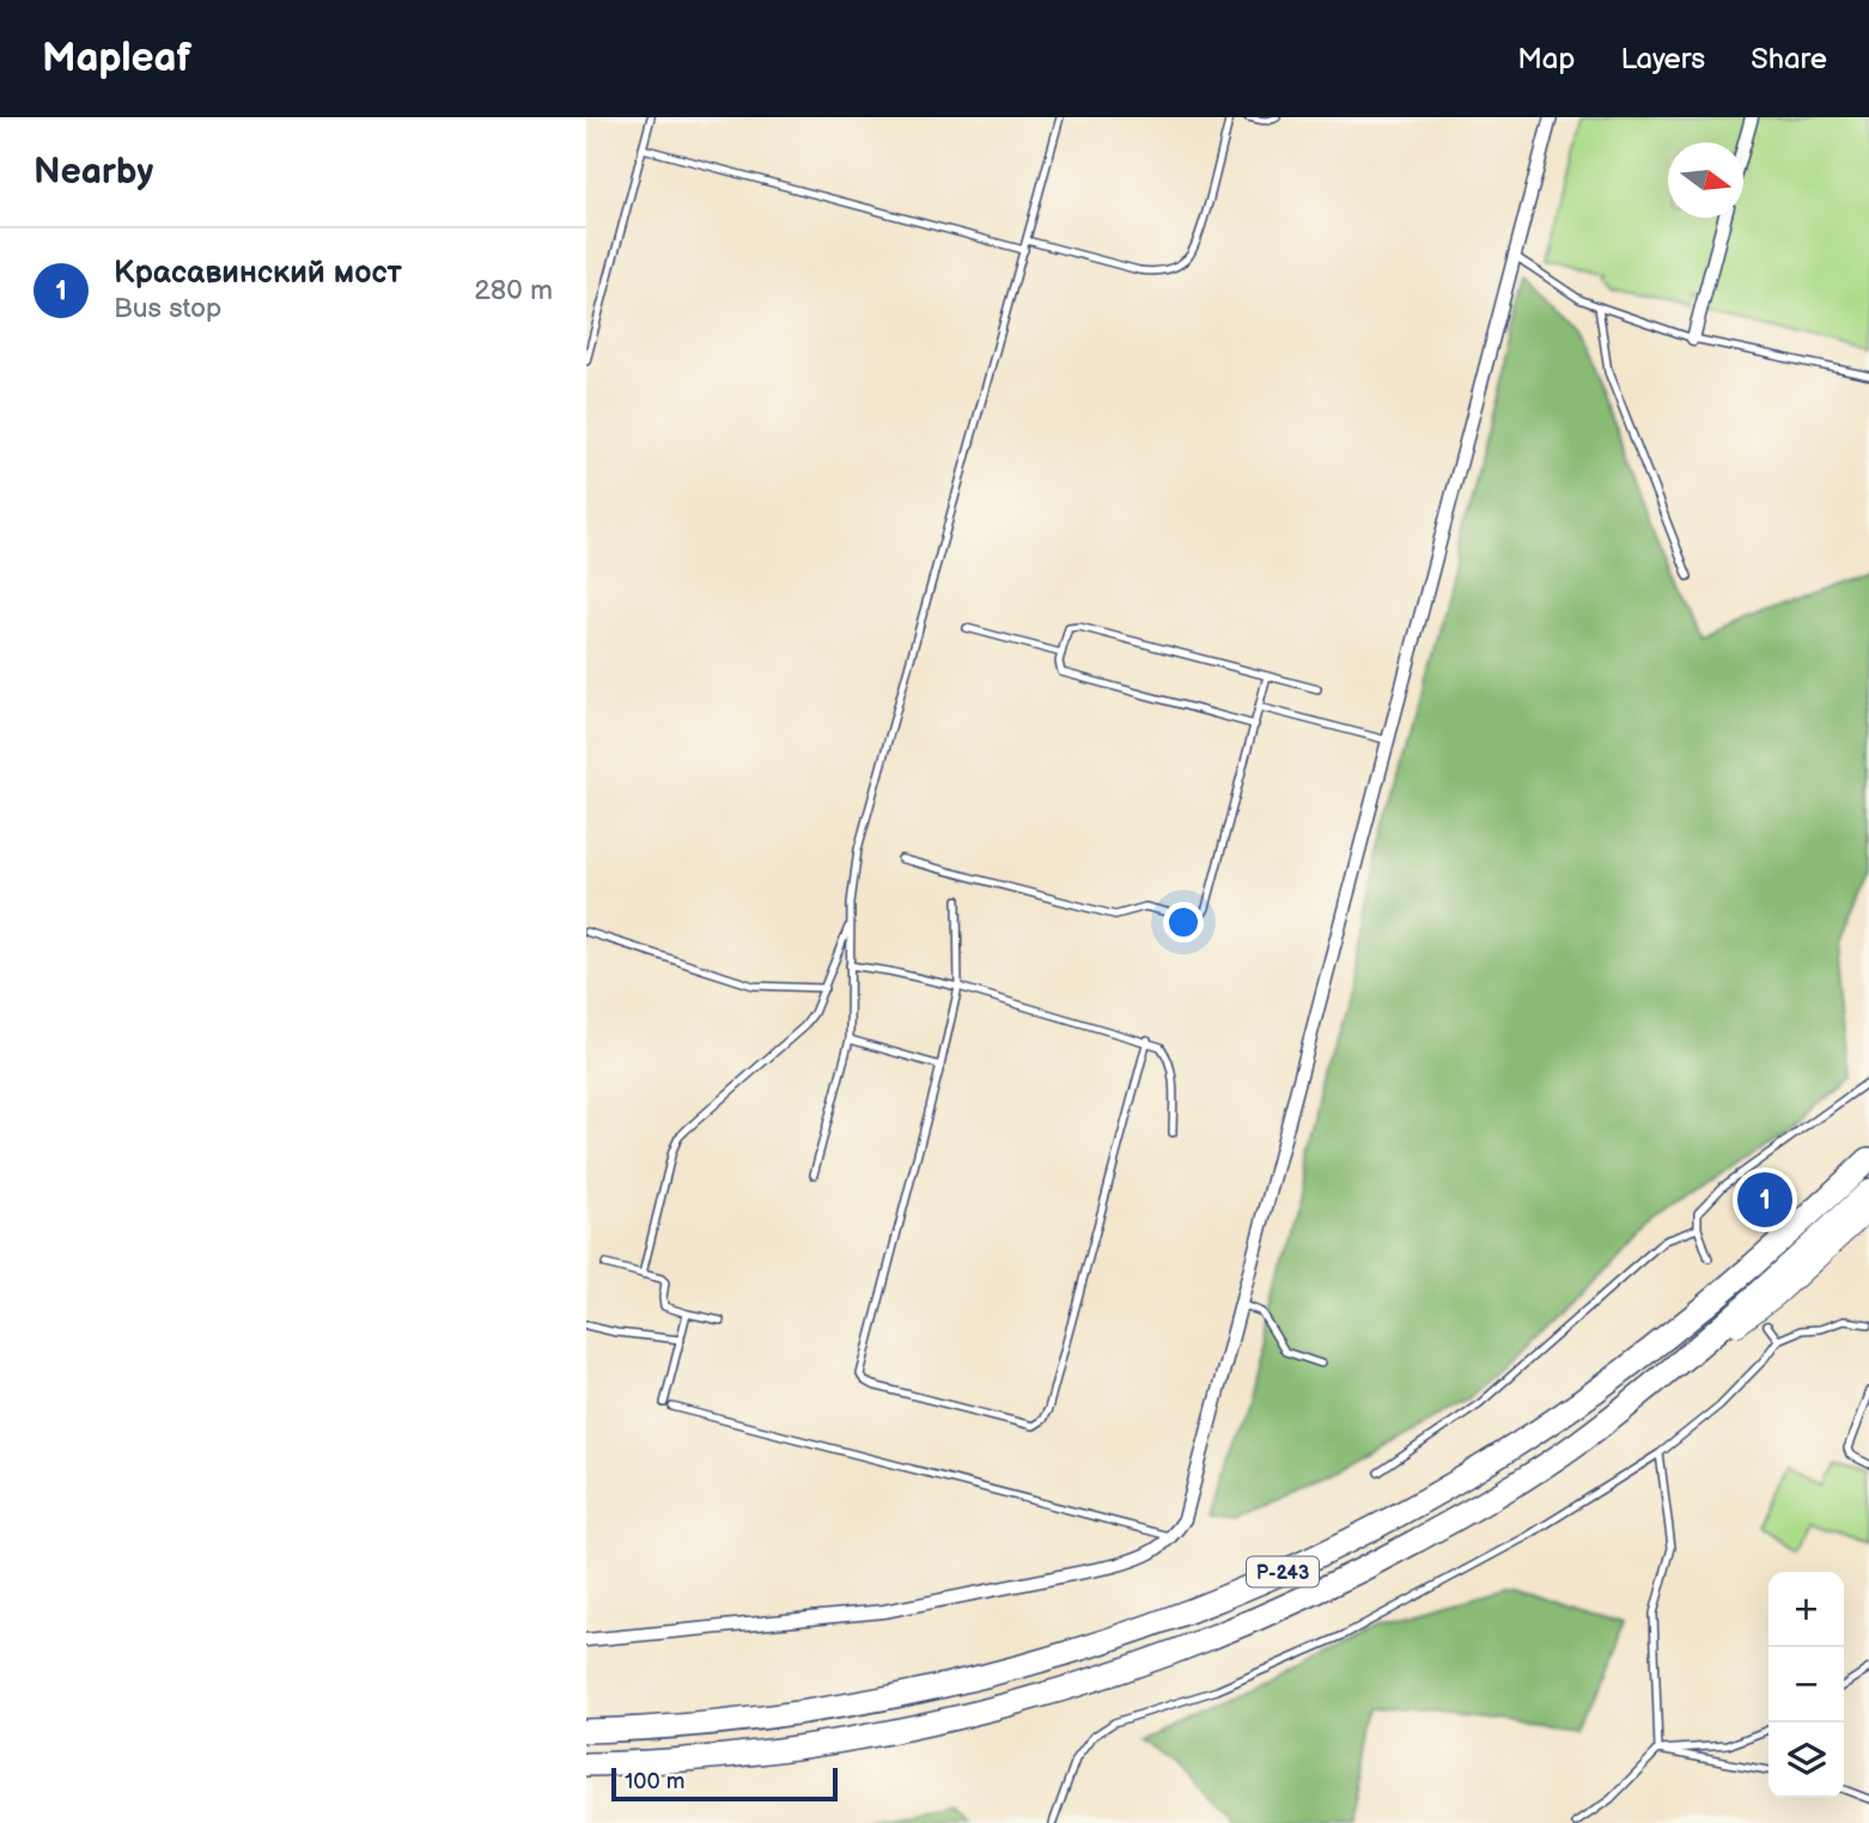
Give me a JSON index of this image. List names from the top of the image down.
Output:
{
  "streets": {
    "highway": ["Р-243"]
  },
  "scale_bar": "100 m",
  "north": "right",
  "page": {
    "header": "Mapleaf",
    "nav": ["Map", "Layers", "Share"],
    "heading": "Nearby",
    "list": [
      {
        "mark": "1",
        "name": "Красавинский мост",
        "note": "Bus stop",
        "value": "280 m"
      }
    ],
    "pins": "1",
    "map_buttons": ["+", "−"],
    "scale": "100 m"
  }
}
